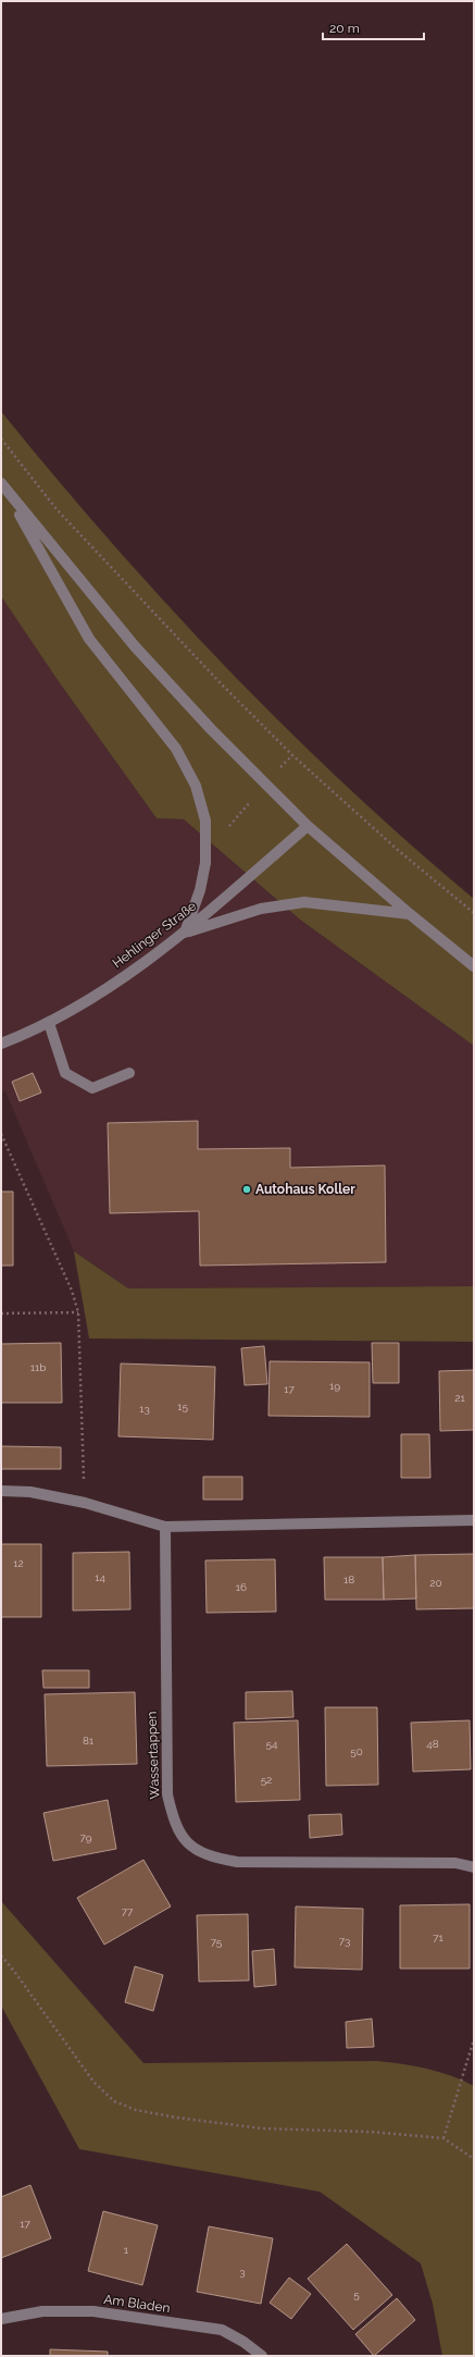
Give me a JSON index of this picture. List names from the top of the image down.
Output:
{
  "streets": {
    "street": ["Hehlinger Straße", "Wassertappen", "Am Bladen"]
  },
  "places": ["Autohaus Koller"],
  "house_numbers": [
    "11b",
    "19",
    "17",
    "21",
    "15",
    "13",
    "12",
    "14",
    "18",
    "20",
    "16",
    "81",
    "54",
    "48",
    "50",
    "52",
    "79",
    "77",
    "71",
    "73",
    "75",
    "17",
    "1",
    "3",
    "5"
  ],
  "scale_bar": "20 m"
}
